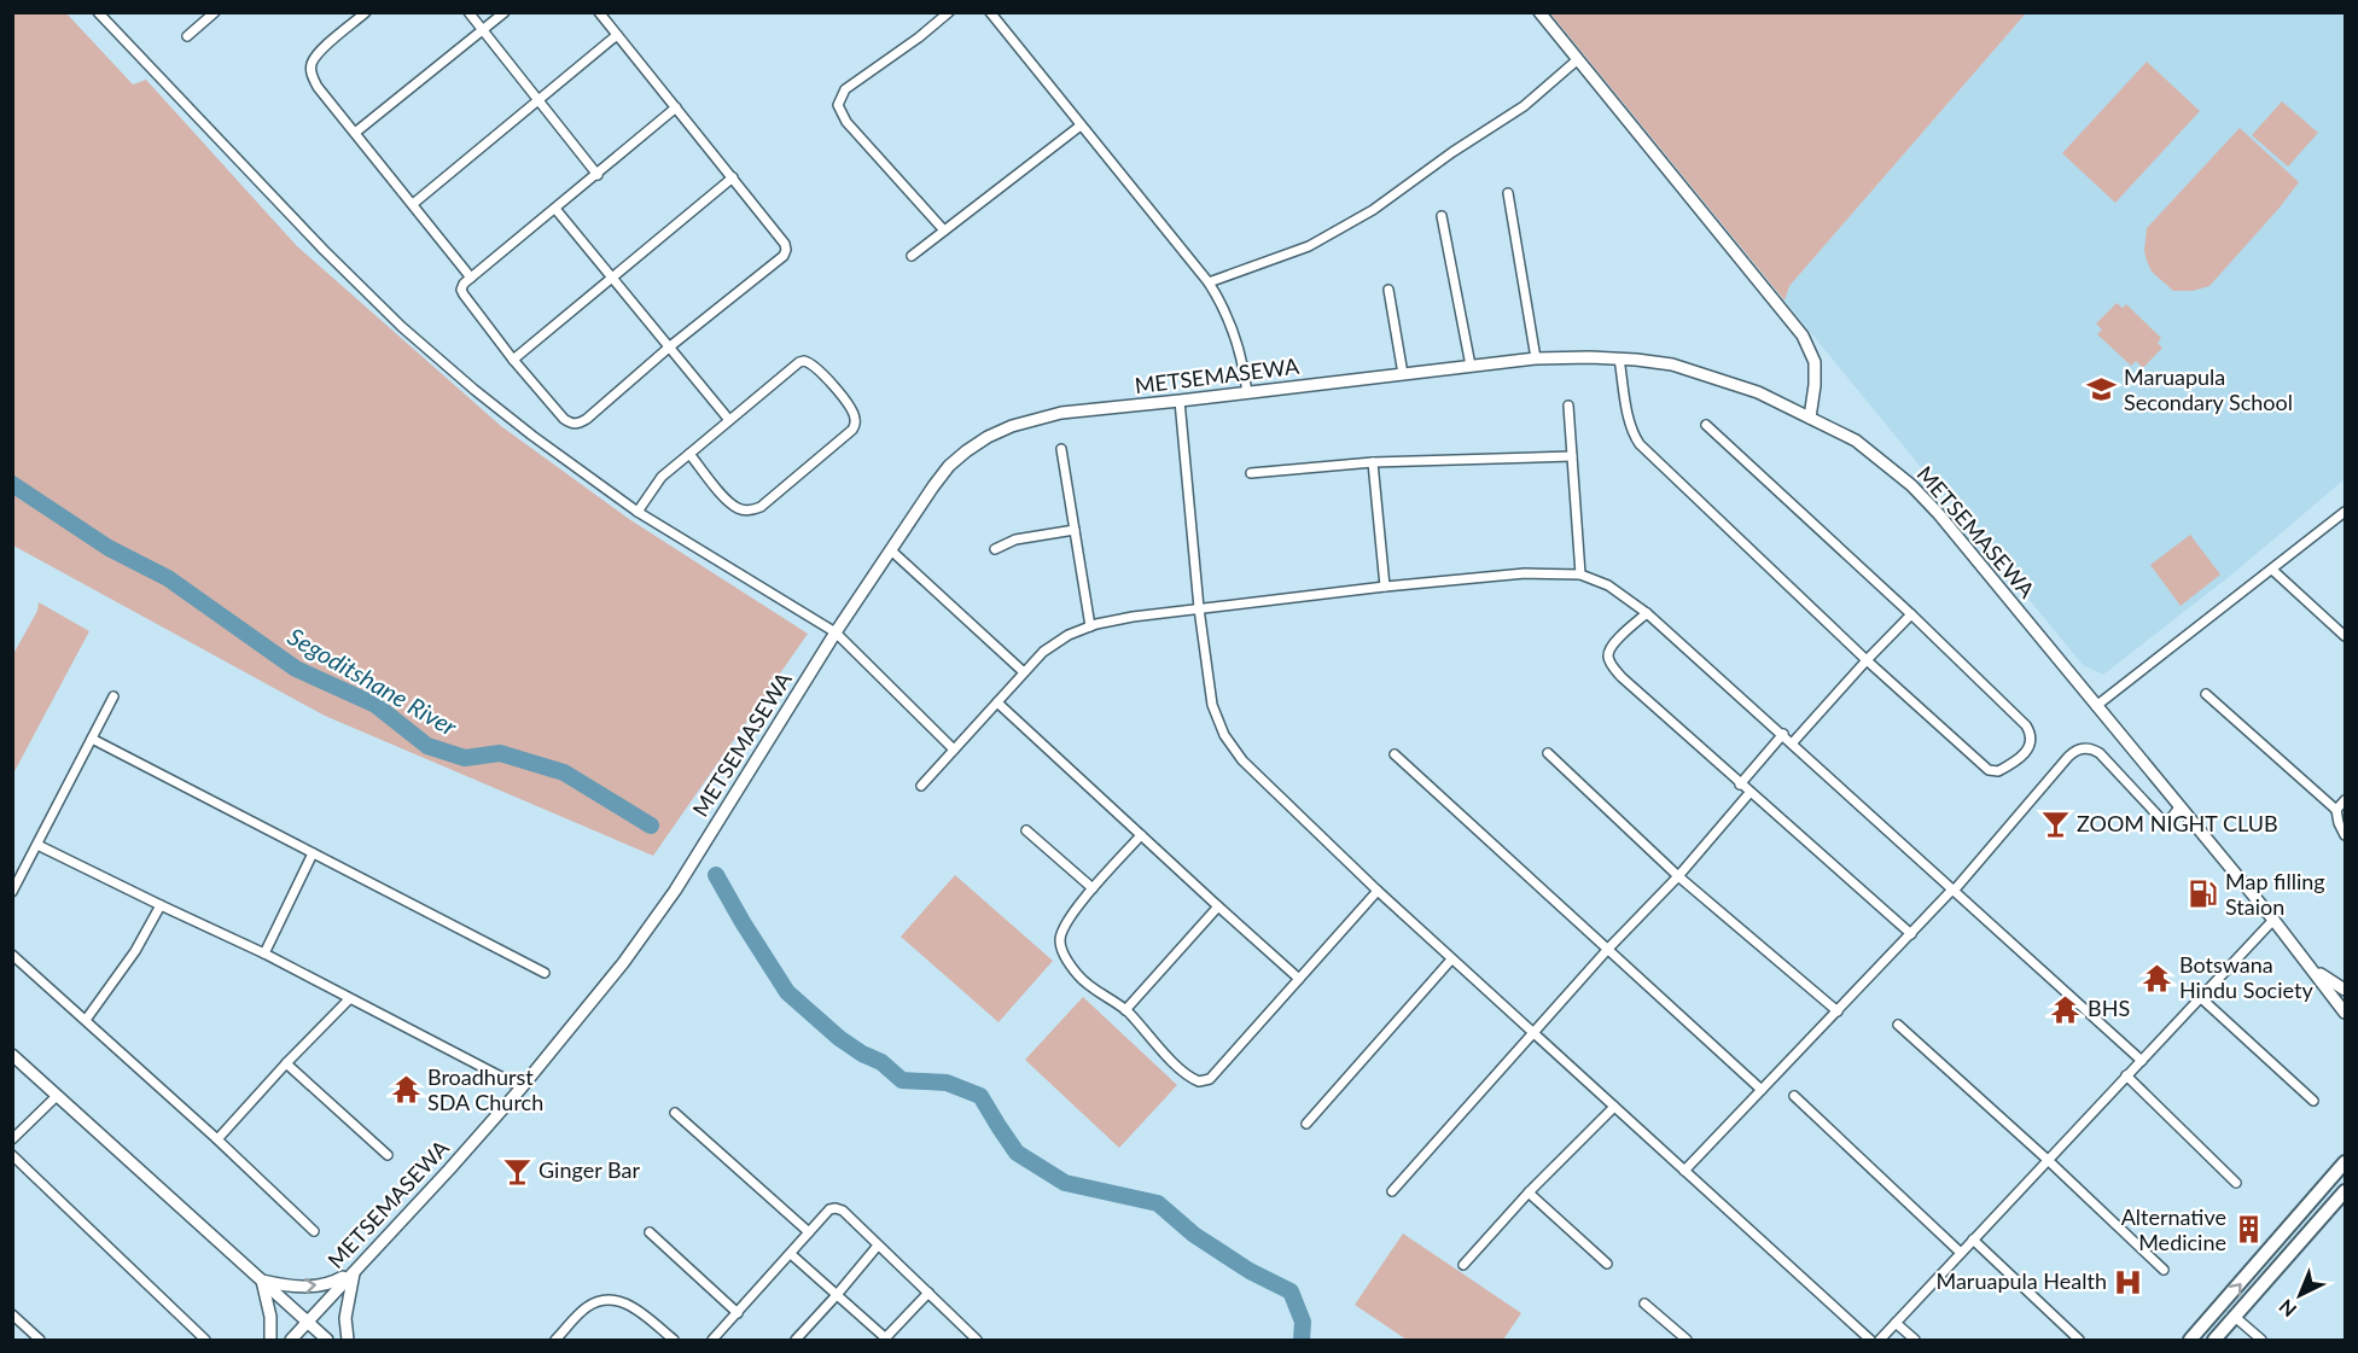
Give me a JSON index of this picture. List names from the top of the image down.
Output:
{
  "streets": {
    "street": ["METSEMASEWA"]
  },
  "water": ["Segoditshane River"],
  "places": {
    "school or university": ["Maruapula Secondary School"],
    "bar": ["ZOOM NIGHT CLUB", "Ginger Bar"],
    "fuel station": ["Map filling Staion"],
    "temple": ["Botswana Hindu Society", "BHS", "Broadhurst SDA Church"],
    "building": ["Alternative Medicine"],
    "hospital": ["Maruapula Health"]
  },
  "north": "bottom left"
}
